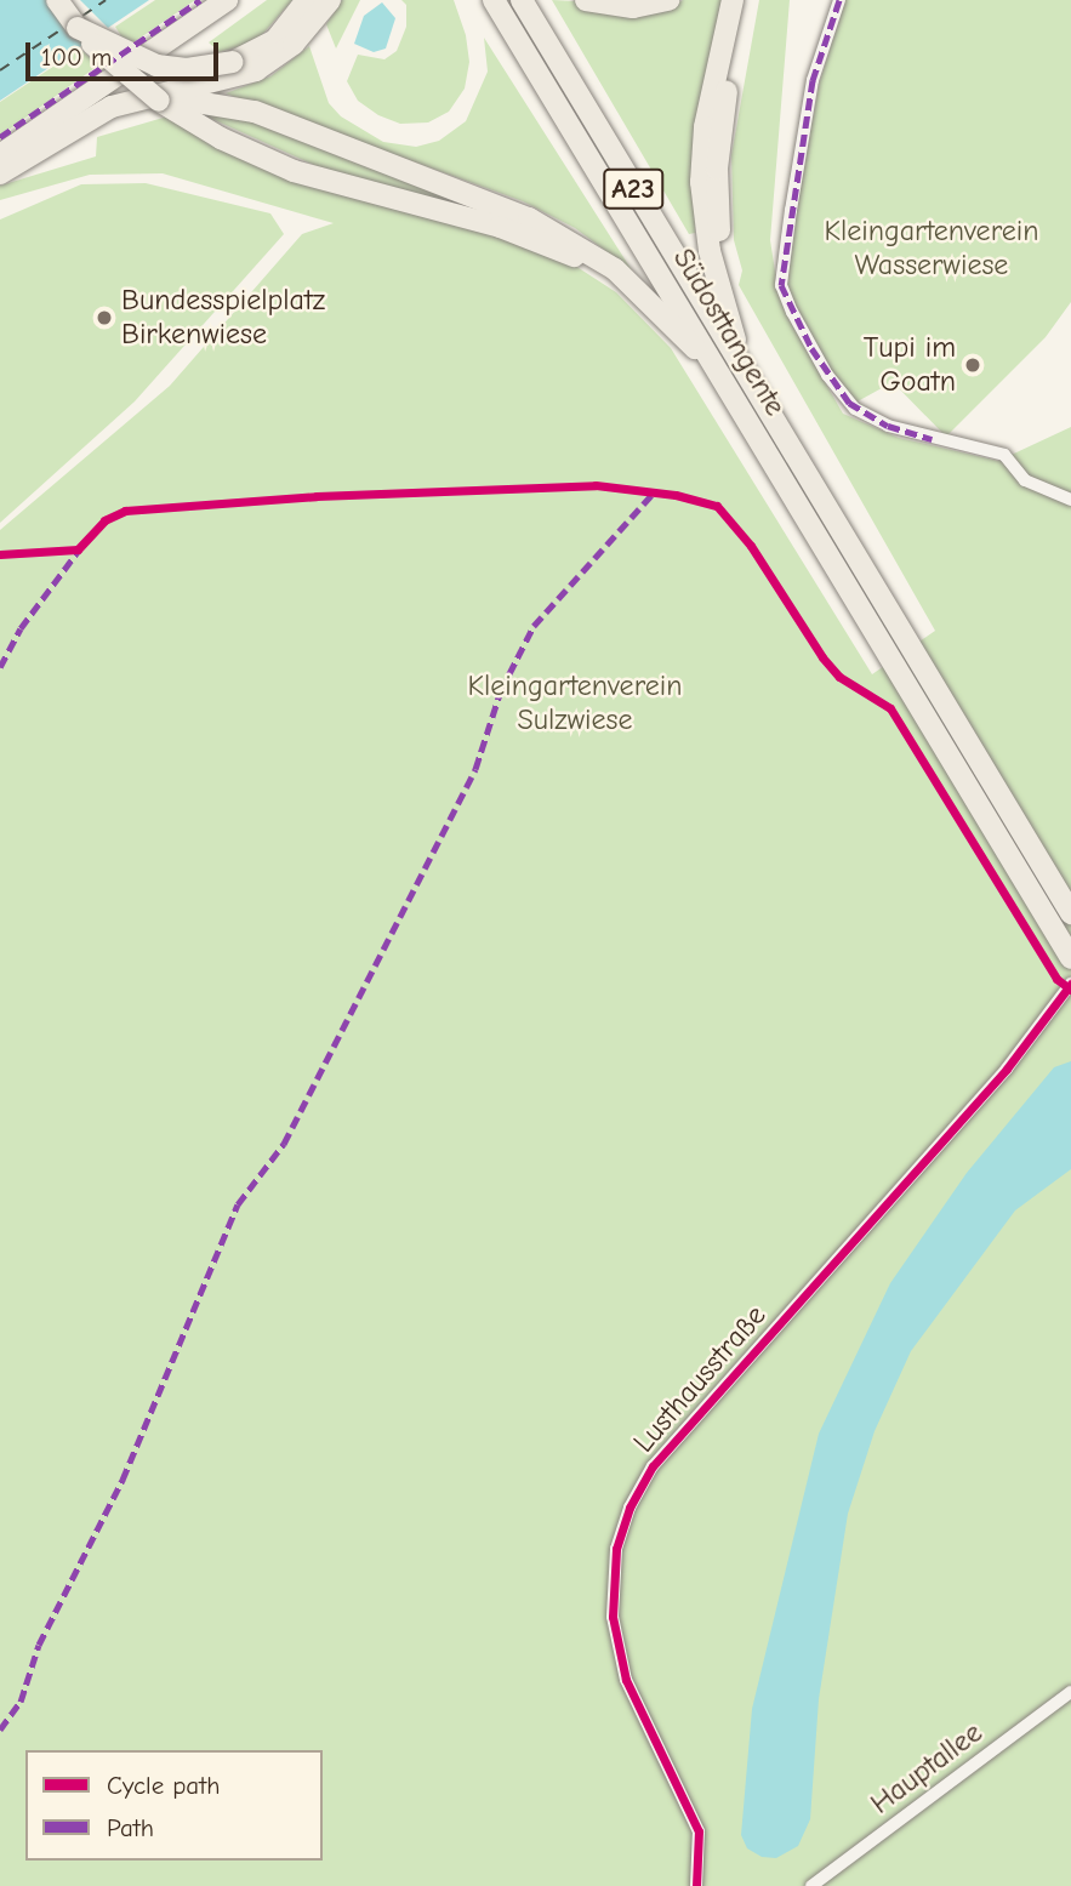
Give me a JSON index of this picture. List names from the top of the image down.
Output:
{
  "streets": {
    "highway": ["A23", "Südosttangente"],
    "street": ["Lusthausstraße", "Hauptallee"]
  },
  "parks": ["Kleingartenverein Wasserwiese", "Kleingartenverein Sulzwiese"],
  "places": ["Bundesspielplatz Birkenwiese", "Tupi im Goatn"],
  "legend": ["Cycle path", "Path"],
  "scale_bar": "100 m"
}
